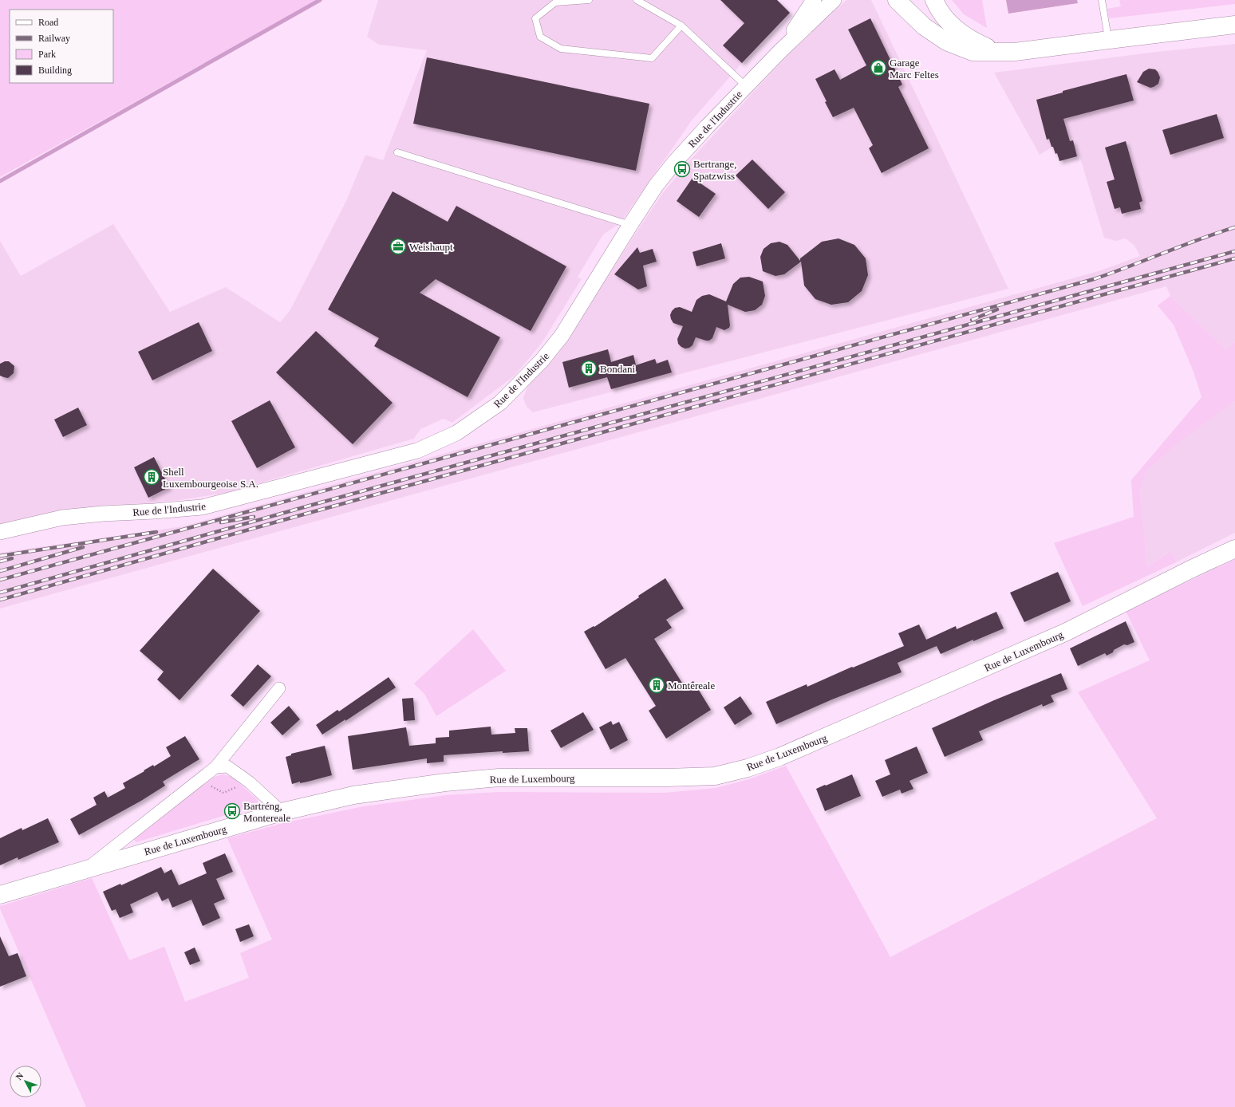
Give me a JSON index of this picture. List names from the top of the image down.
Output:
{
  "streets": {
    "main road": ["Rue de Luxembourg"],
    "street": ["Rue de l'Industrie"]
  },
  "places": {
    "shop": ["Garage Marc Feltes"],
    "bus stop": ["Bertrange, Spatzwiss", "Bartréng, Montereale"],
    "office": ["Weishaupt"],
    "building": ["Bondani", "Shell Luxembourgeoise S.A.", "Montereale"]
  },
  "legend": [
    "Road",
    "Railway",
    "Park",
    "Building"
  ],
  "north": "top left"
}
